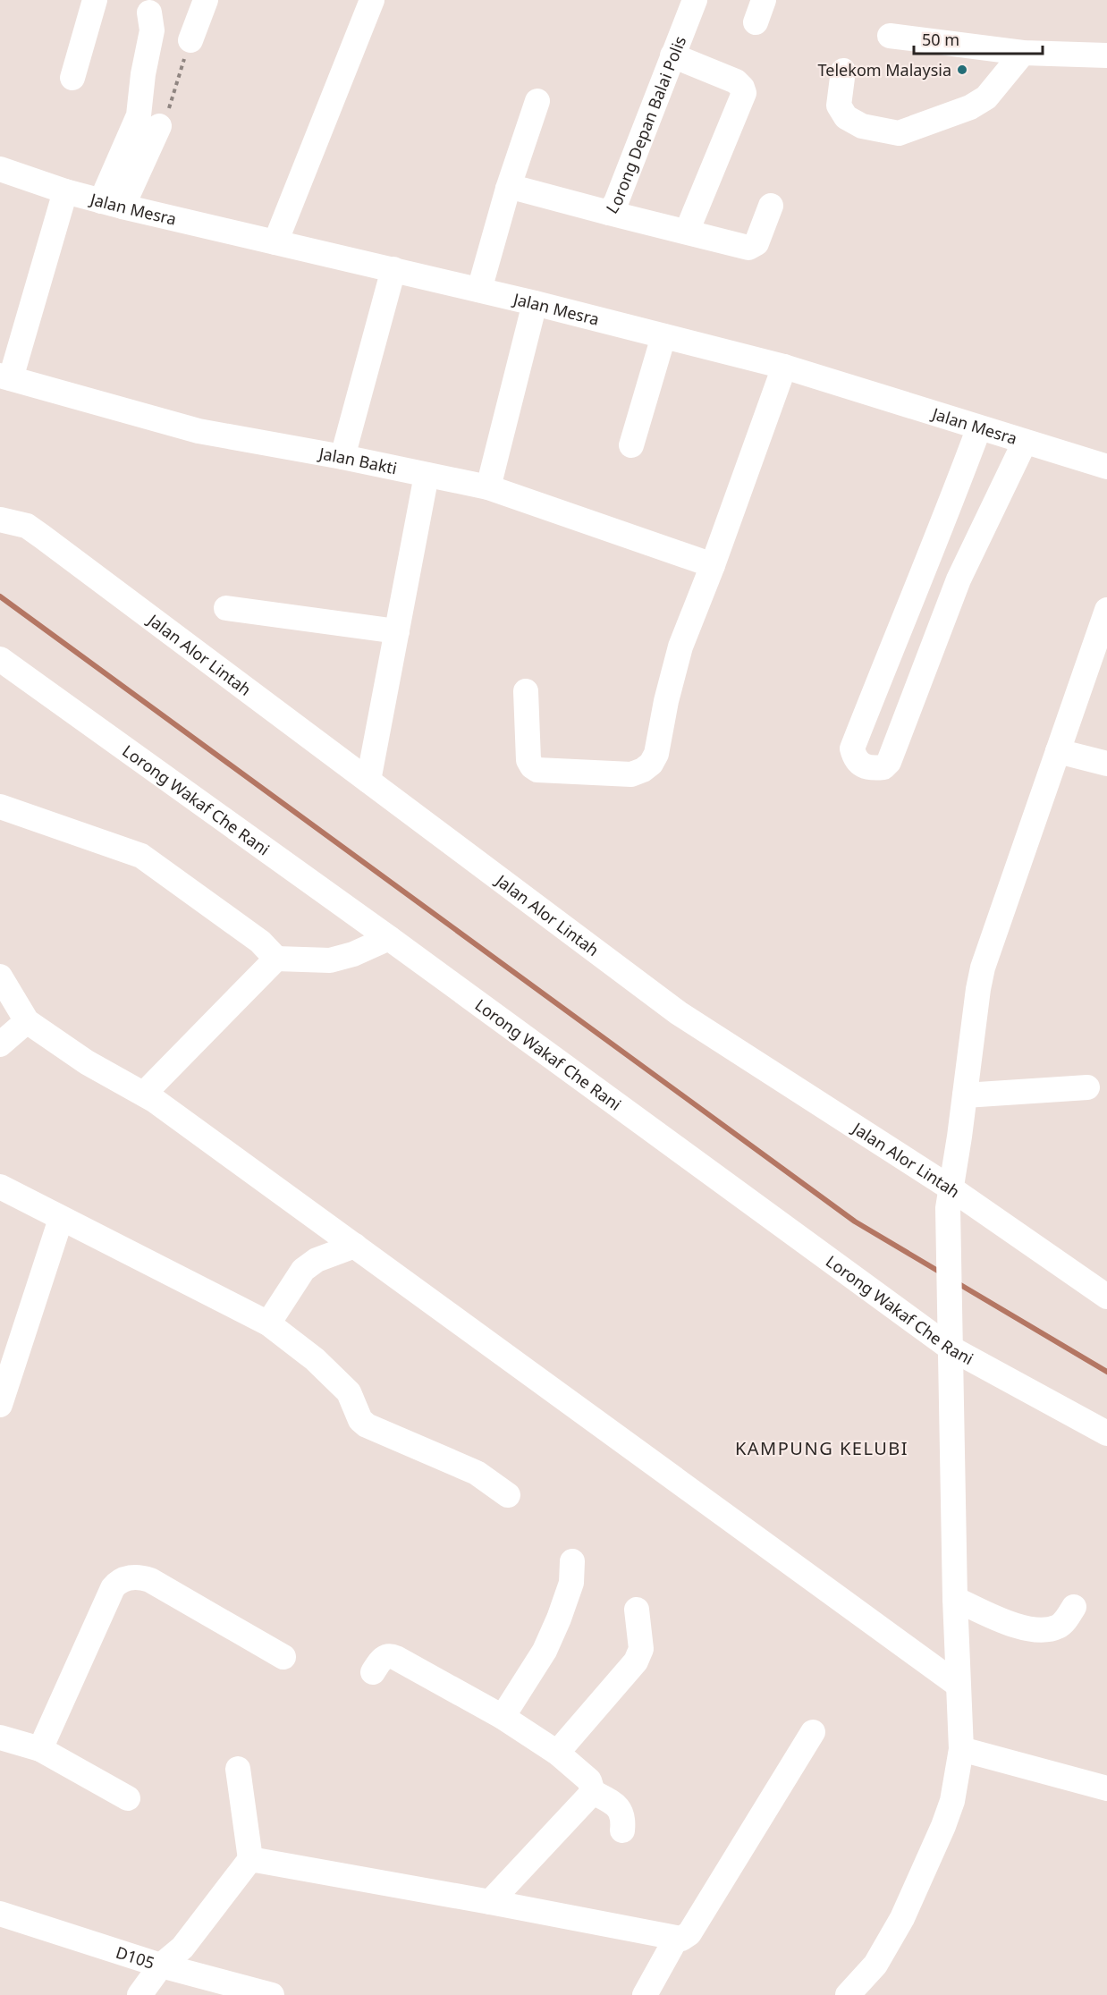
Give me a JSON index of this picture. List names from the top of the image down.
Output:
{
  "streets": {
    "street": [
      "Lorong Depan Balai Polis",
      "Jalan Mesra",
      "Jalan Bakti",
      "Jalan Alor Lintah",
      "Lorong Wakaf Che Rani",
      "D105"
    ]
  },
  "districts": ["KAMPUNG KELUBI"],
  "places": ["Telekom Malaysia"],
  "scale_bar": "50 m"
}
